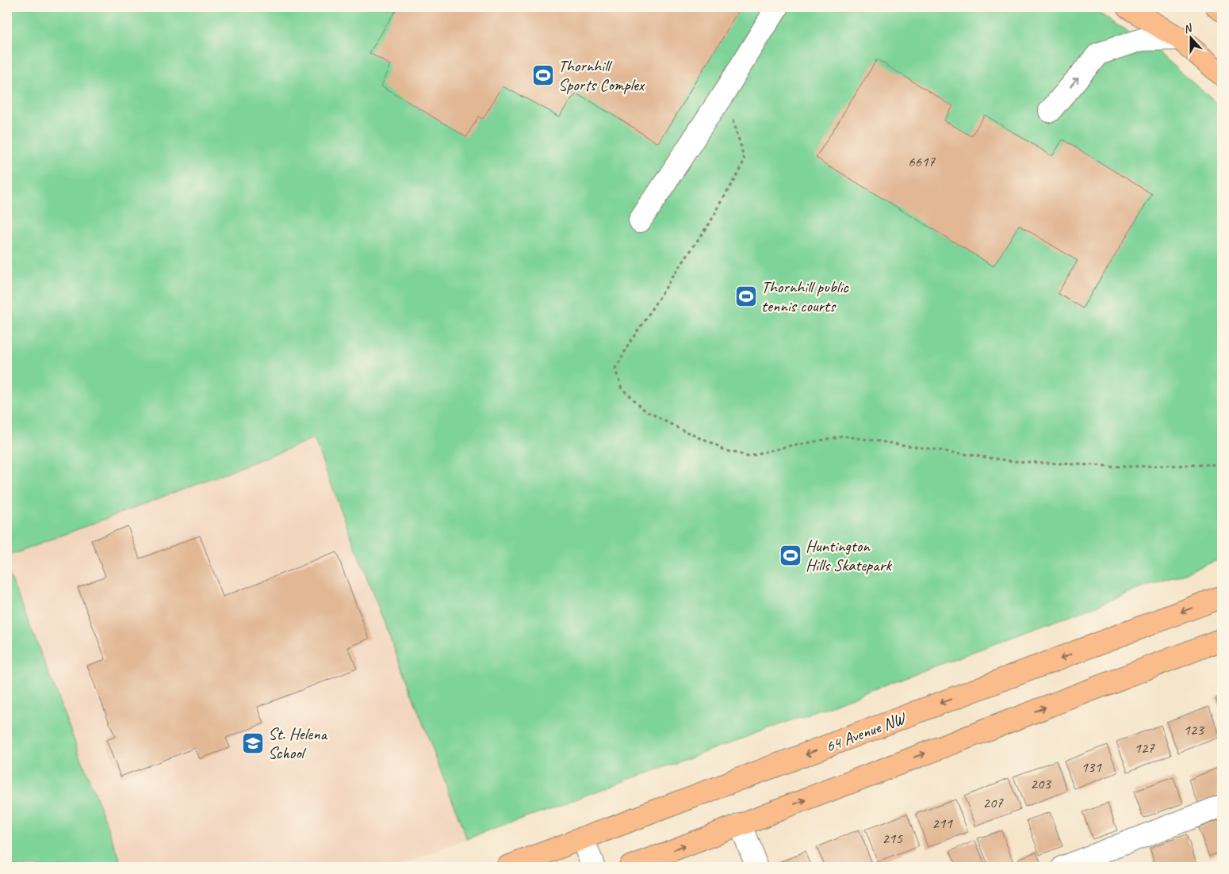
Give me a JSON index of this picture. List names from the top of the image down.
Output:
{
  "streets": {
    "main road": ["64 Avenue NW"]
  },
  "places": {
    "sports": ["Thornhill Sports Complex", "Thornhill public tennis courts", "Huntington Hills Skatepark"],
    "school or university": ["St. Helena School"]
  },
  "house_numbers": [
    "6617",
    "123",
    "127",
    "131",
    "203",
    "207",
    "211",
    "215"
  ],
  "north": "top"
}
